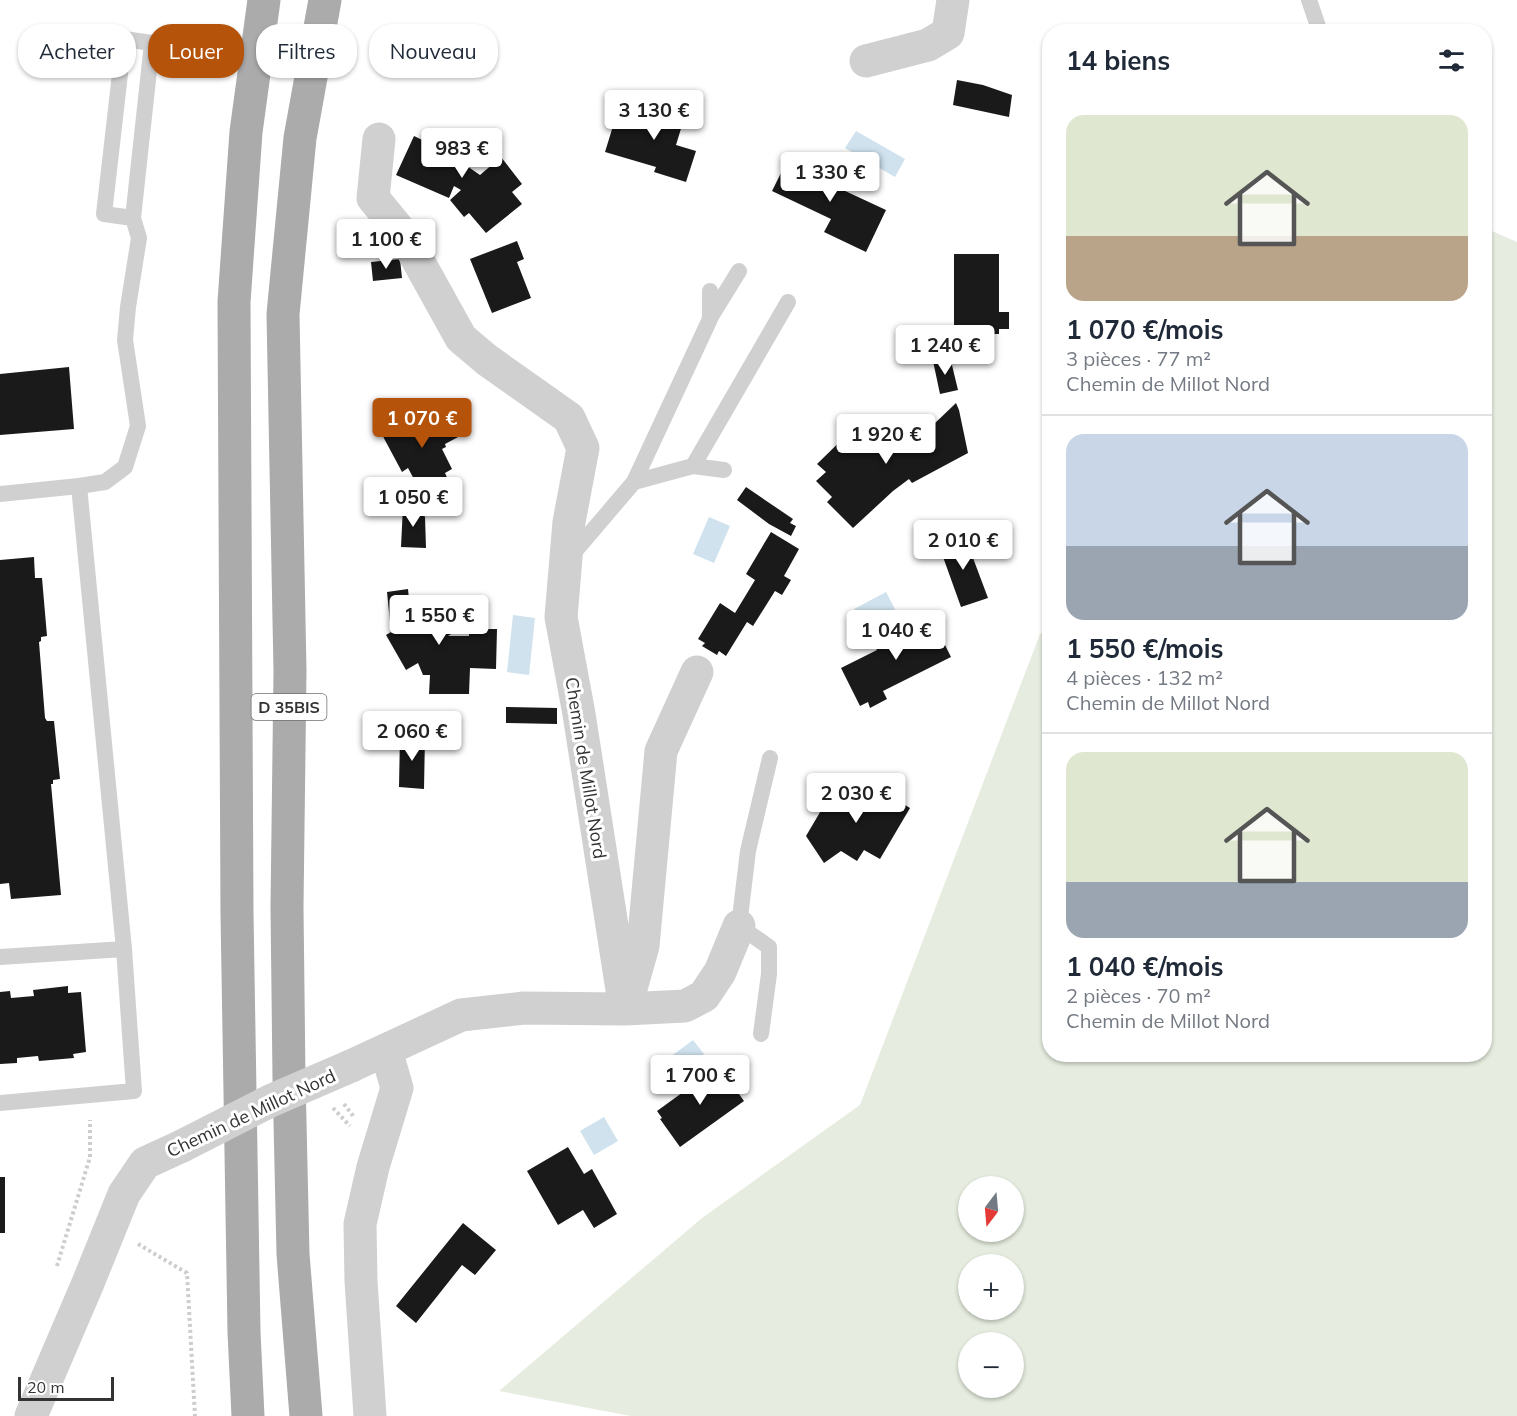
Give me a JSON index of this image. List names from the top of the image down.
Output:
{
  "streets": {
    "main road": ["D 35BIS"],
    "street": ["Chemin de Millot Nord"]
  },
  "scale_bar": "20 m",
  "north": "bottom",
  "page": {
    "chip": [
      "Acheter",
      "Louer",
      "Filtres",
      "Nouveau"
    ],
    "heading": "14 biens",
    "price": [
      "3 130 €",
      "983 €",
      "1 330 €",
      "1 100 €",
      "1 240 €",
      "1 070 €",
      "1 920 €",
      "1 050 €",
      "2 010 €",
      "1 550 €",
      "1 040 €",
      "2 060 €",
      "2 030 €",
      "1 700 €"
    ],
    "list": [
      {
        "name": "1 070 €/mois",
        "note": "3 pièces · 77 m² · Chemin de Millot Nord"
      },
      {
        "name": "1 550 €/mois",
        "note": "4 pièces · 132 m² · Chemin de Millot Nord"
      },
      {
        "name": "1 040 €/mois",
        "note": "2 pièces · 70 m² · Chemin de Millot Nord"
      }
    ],
    "map_buttons": ["+", "−"],
    "scale": "20 m"
  }
}
